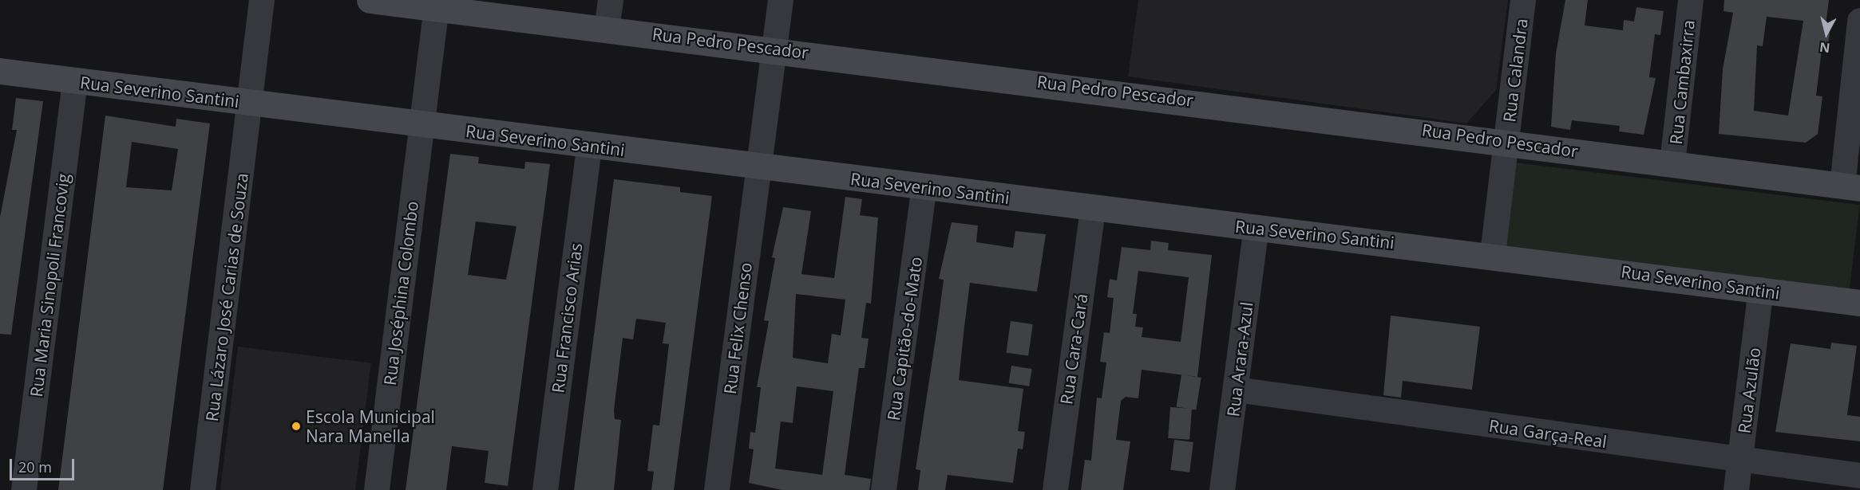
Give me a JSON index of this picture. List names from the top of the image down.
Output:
{
  "streets": {
    "street": [
      "Rua Pedro Pescador",
      "Rua Calandra",
      "Rua Cambaxirra",
      "Rua Severino Santini",
      "Rua Maria Sinopoli Francovig",
      "Rua Joséphina Colombo",
      "Rua Lázaro José Carias de Souza",
      "Rua Francisco Arias",
      "Rua Felix Chenso",
      "Rua Capitão-do-Mato",
      "Rua Cara-Cará",
      "Rua Arara-Azul",
      "Rua Azulão",
      "Rua Garça-Real"
    ]
  },
  "crossings": [
    ["Rua Pedro Pescador", "Rua Calandra"],
    ["Rua Pedro Pescador", "Rua Cambaxirra"],
    ["Rua Pedro Pescador", "Rua Joséphina Colombo"],
    ["Rua Pedro Pescador", "Rua Felix Chenso"],
    ["Rua Calandra", "Rua Severino Santini"],
    ["Rua Severino Santini", "Rua Maria Sinopoli Francovig"],
    ["Rua Severino Santini", "Rua Joséphina Colombo"],
    ["Rua Severino Santini", "Rua Lázaro José Carias de Souza"],
    ["Rua Severino Santini", "Rua Francisco Arias"],
    ["Rua Severino Santini", "Rua Felix Chenso"],
    ["Rua Severino Santini", "Rua Capitão-do-Mato"],
    ["Rua Severino Santini", "Rua Cara-Cará"],
    ["Rua Severino Santini", "Rua Arara-Azul"],
    ["Rua Severino Santini", "Rua Azulão"],
    ["Rua Arara-Azul", "Rua Garça-Real"],
    ["Rua Azulão", "Rua Garça-Real"]
  ],
  "places": ["Escola Municipal Nara Manella"],
  "scale_bar": "20 m",
  "north": "bottom"
}
